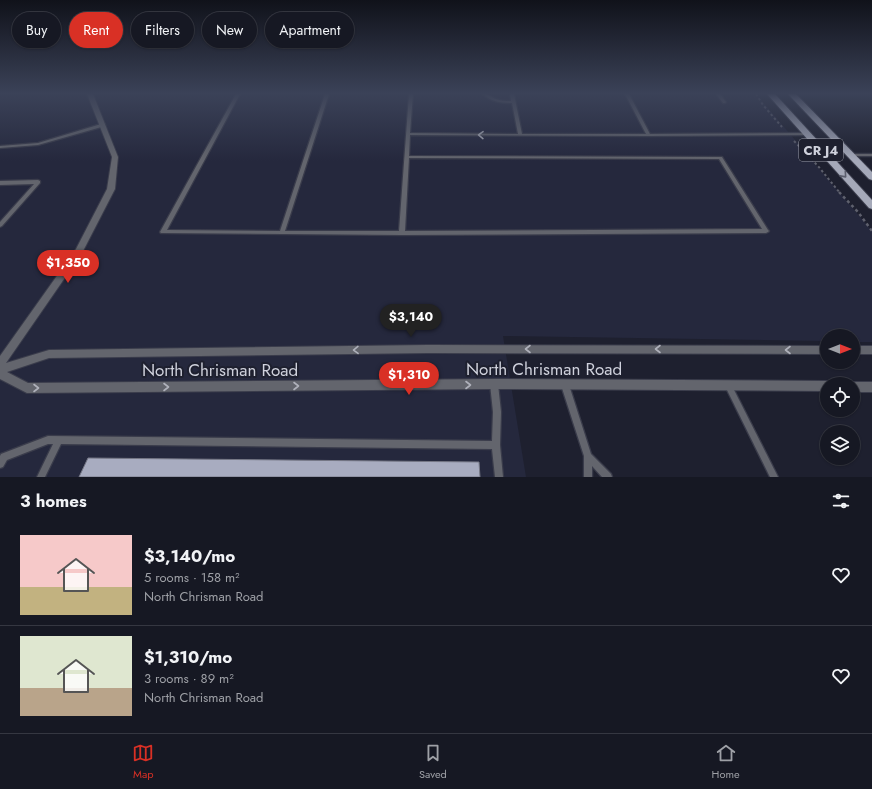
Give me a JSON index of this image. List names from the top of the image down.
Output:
{
  "streets": {
    "main road": ["CR J4"],
    "street": ["North Chrisman Road"]
  },
  "north": "right",
  "page": {
    "chip": [
      "Buy",
      "Rent",
      "Filters",
      "New",
      "Apartment"
    ],
    "price": ["$1,350", "$3,140", "$1,310"],
    "heading": "3 homes",
    "list": [
      {
        "name": "$3,140/mo",
        "note": "5 rooms · 158 m² · North Chrisman Road"
      },
      {
        "name": "$1,310/mo",
        "note": "3 rooms · 89 m² · North Chrisman Road"
      }
    ],
    "tabs": ["Map", "Saved", "Home"]
  }
}
